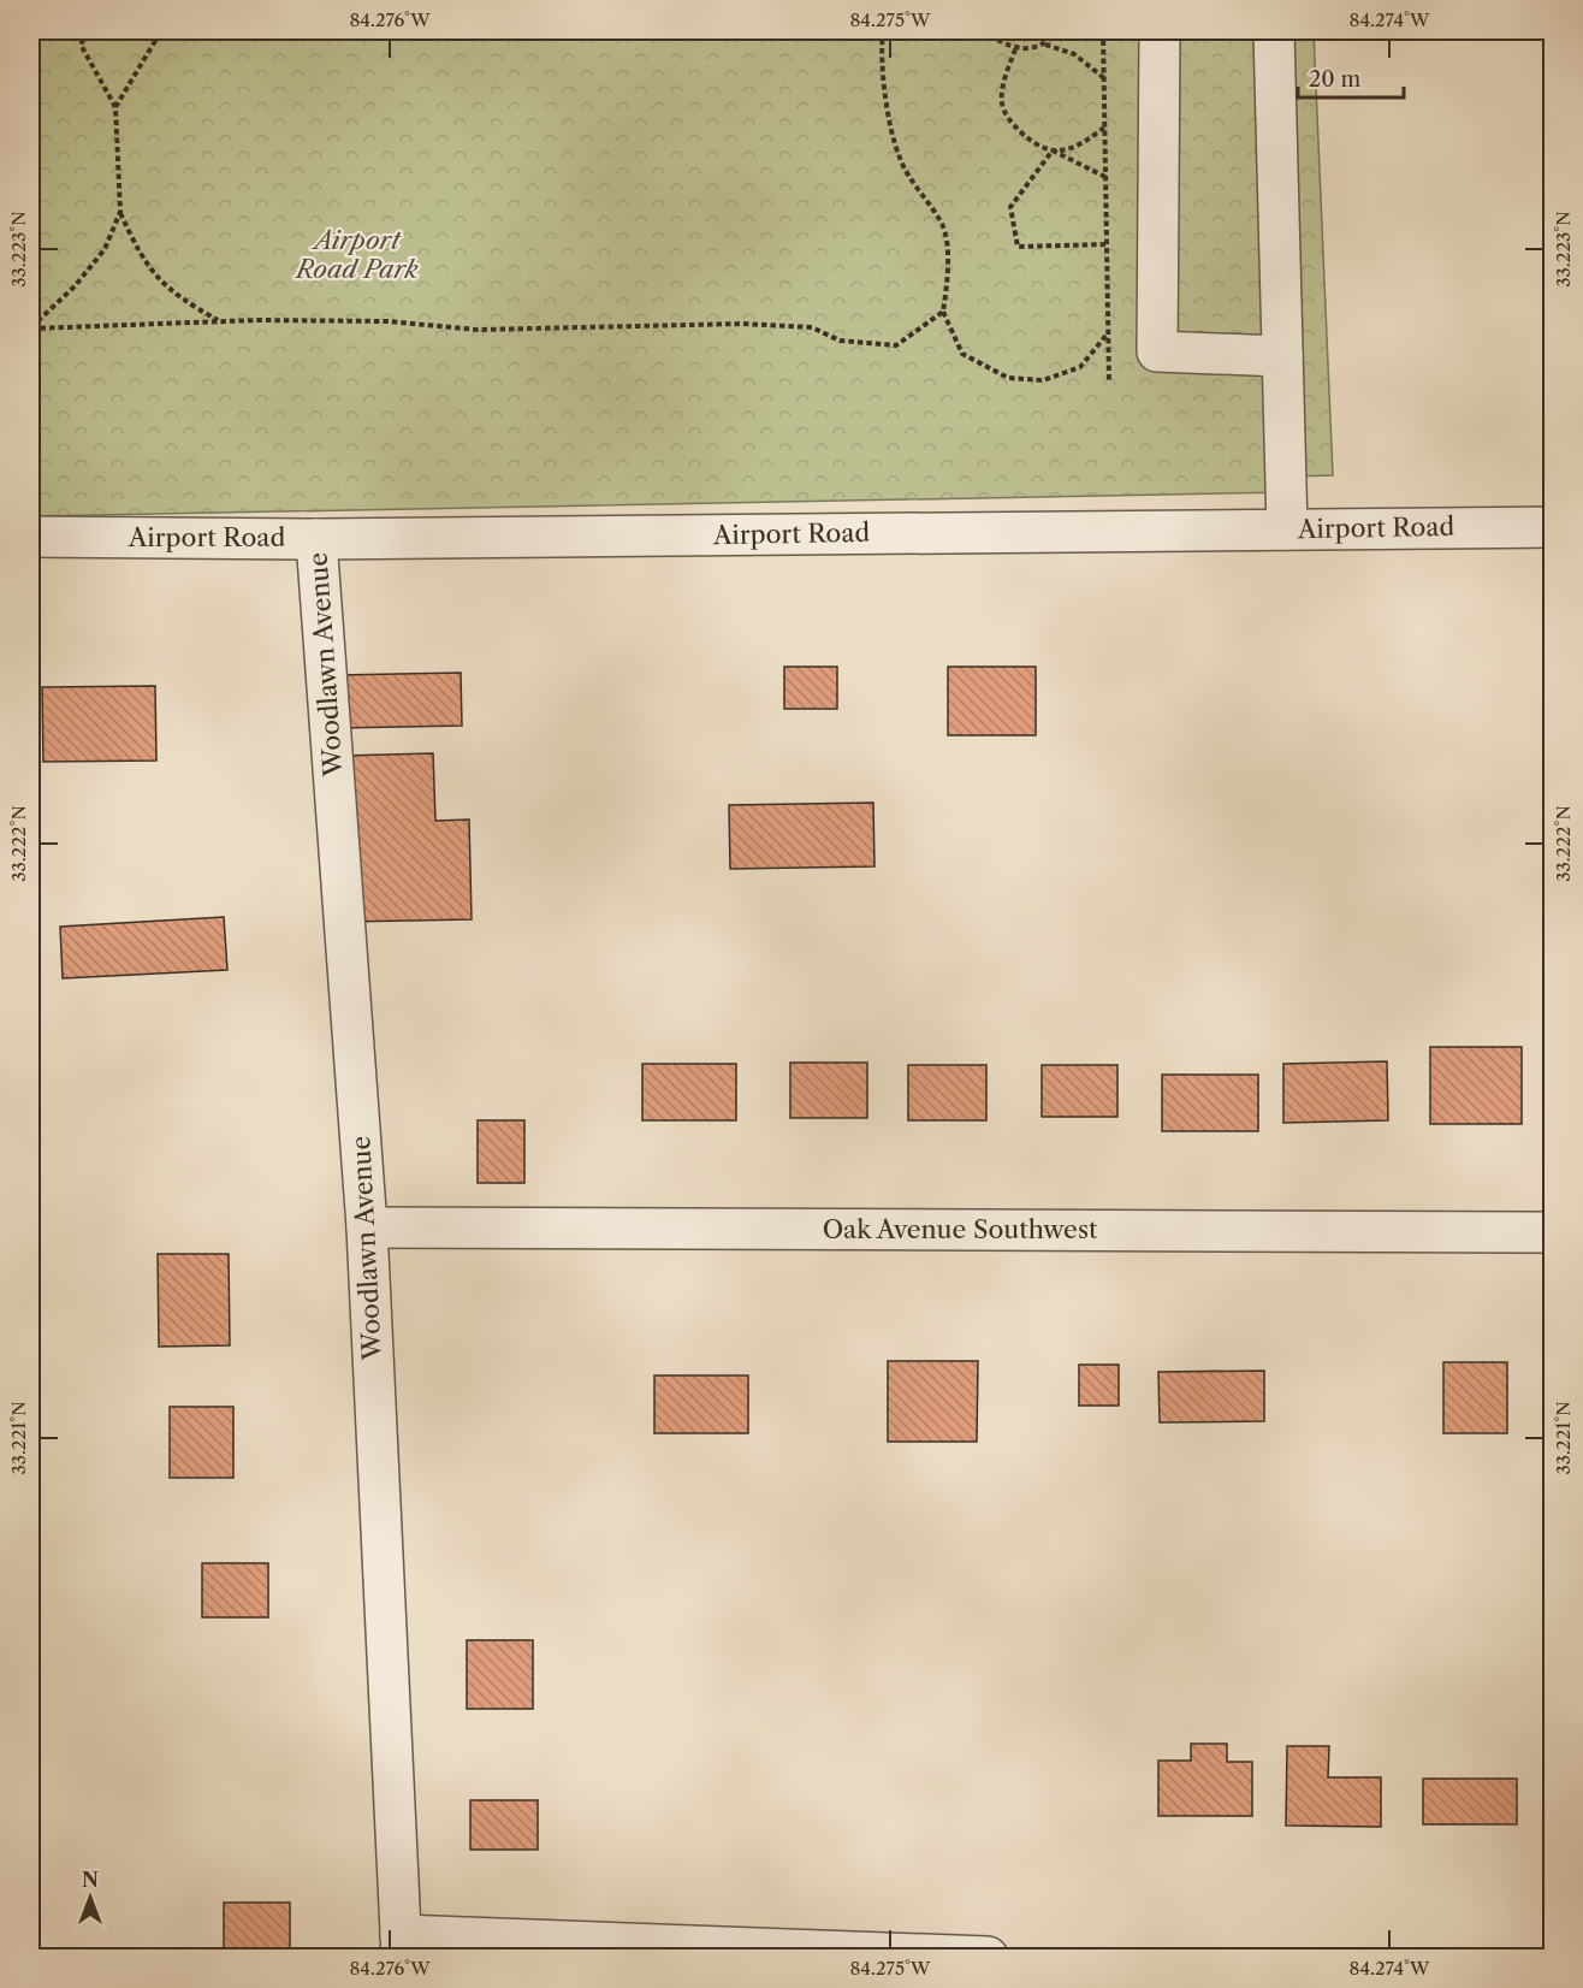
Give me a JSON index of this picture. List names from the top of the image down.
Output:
{
  "streets": {
    "street": ["Airport Road", "Woodlawn Avenue", "Oak Avenue Southwest"]
  },
  "crossings": [
    ["Airport Road", "Woodlawn Avenue"],
    ["Woodlawn Avenue", "Oak Avenue Southwest"]
  ],
  "parks": ["Airport Road Park"],
  "scale_bar": "20 m",
  "north": "top",
  "coordinates": [
    "84.276°W",
    "84.275°W",
    "84.274°W",
    "33.223°N",
    "33.222°N",
    "33.221°N"
  ]
}
